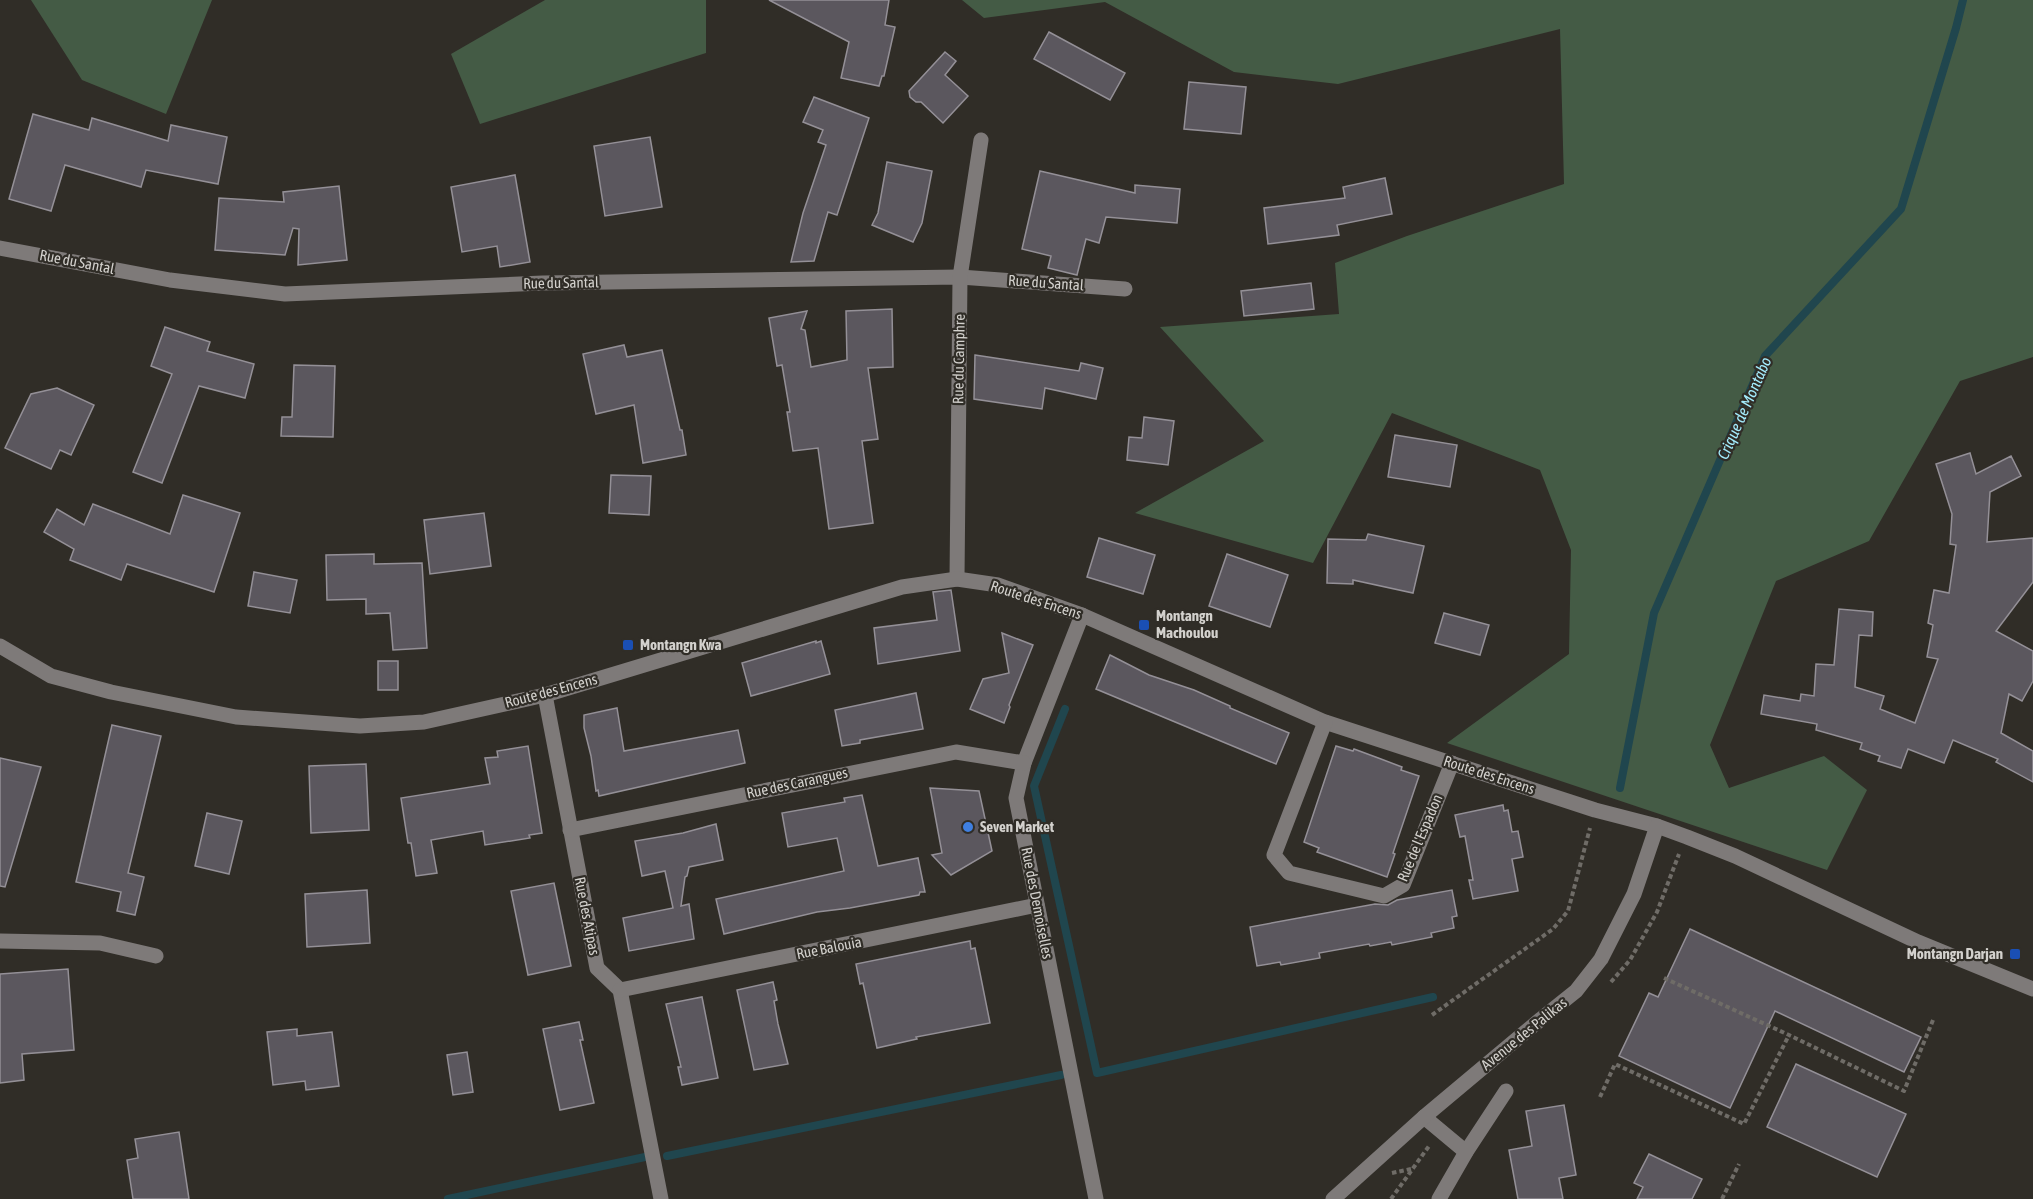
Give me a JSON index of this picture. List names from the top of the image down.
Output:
{
  "streets": {
    "street": [
      "Rue du Santal",
      "Rue du Camphre",
      "Route des Encens",
      "Rue des Carangues",
      "Rue de l'Espadon",
      "Rue des Demoiselles",
      "Rue des Atipas",
      "Rue Balouia",
      "Avenue des Palikas"
    ]
  },
  "crossings": [
    ["Rue du Santal", "Rue du Camphre"],
    ["Rue du Camphre", "Route des Encens"],
    ["Route des Encens", "Rue de l'Espadon"],
    ["Route des Encens", "Rue des Demoiselles"],
    ["Route des Encens", "Rue des Atipas"],
    ["Route des Encens", "Avenue des Palikas"],
    ["Rue des Carangues", "Rue des Demoiselles"],
    ["Rue des Carangues", "Rue des Atipas"],
    ["Rue des Demoiselles", "Rue Balouia"],
    ["Rue des Atipas", "Rue Balouia"]
  ],
  "water": ["Crique de Montabo"],
  "places": {
    "transit": ["Montangn Machoulou", "Montangn Kwa", "Montangn Darjan"],
    "other": ["Seven Market"]
  }
}
